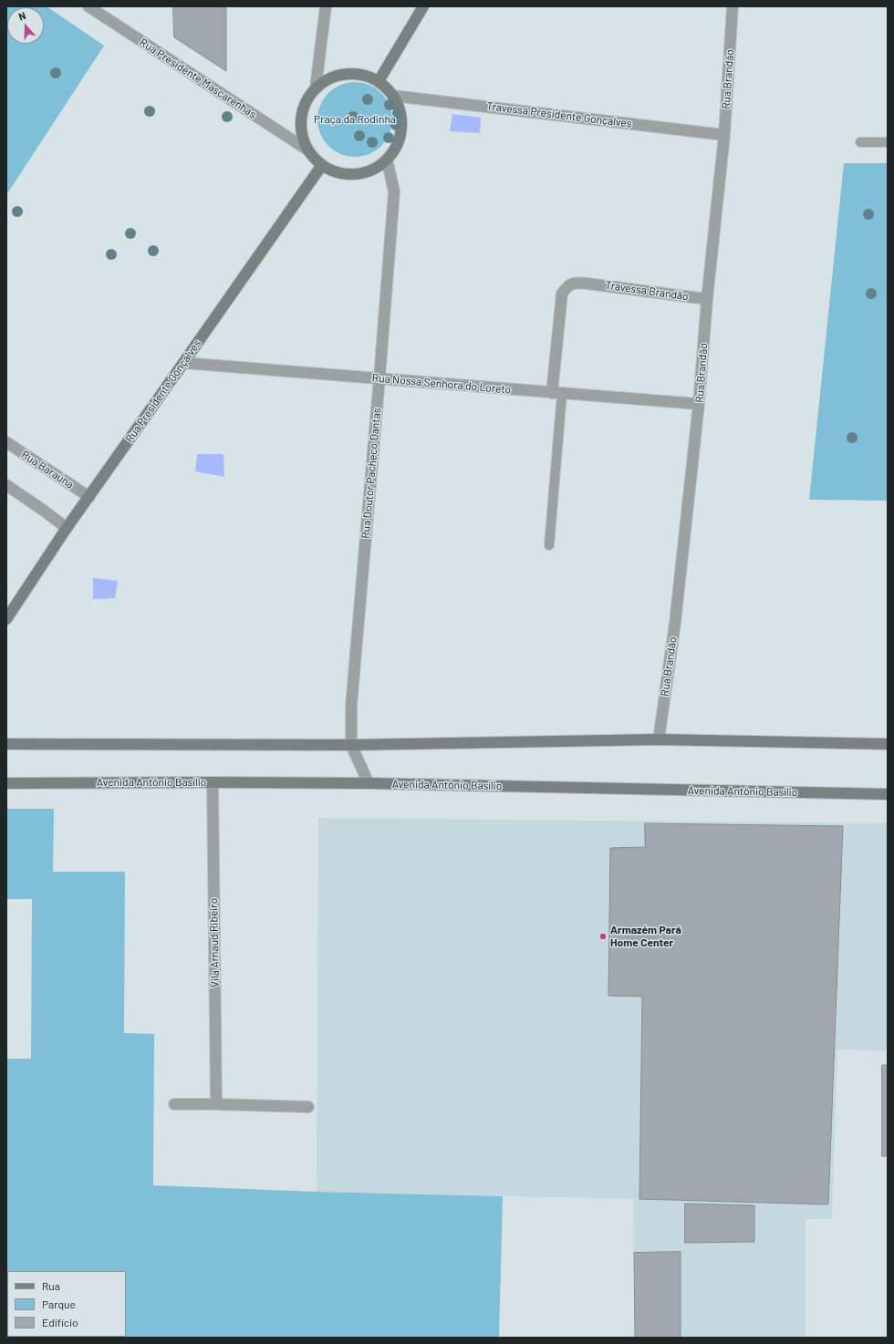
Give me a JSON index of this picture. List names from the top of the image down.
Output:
{
  "streets": {
    "main road": ["Rua Presidente Gonçalves", "Avenida Antônio Basílio"],
    "street": [
      "Rua Presidente Mascarenhas",
      "Rua Brandâo",
      "Travessa Presidente Gonçalves",
      "Travessa Brandão",
      "Rua Nossa Senhora do Loreto",
      "Rua Baraúna",
      "Rua Doutor Pacheco Dantas",
      "Vila Arnaud Ribeiro"
    ]
  },
  "crossings": [
    ["Rua Presidente Mascarenhas", "Travessa Presidente Gonçalves"],
    ["Rua Presidente Mascarenhas", "Rua Presidente Gonçalves"],
    ["Rua Presidente Mascarenhas", "Rua Doutor Pacheco Dantas"],
    ["Rua Brandâo", "Travessa Presidente Gonçalves"],
    ["Rua Brandâo", "Travessa Brandão"],
    ["Rua Brandâo", "Rua Nossa Senhora do Loreto"],
    ["Travessa Presidente Gonçalves", "Rua Presidente Gonçalves"],
    ["Travessa Presidente Gonçalves", "Rua Doutor Pacheco Dantas"],
    ["Travessa Brandão", "Rua Nossa Senhora do Loreto"],
    ["Rua Nossa Senhora do Loreto", "Rua Presidente Gonçalves"],
    ["Rua Nossa Senhora do Loreto", "Rua Doutor Pacheco Dantas"],
    ["Rua Presidente Gonçalves", "Rua Baraúna"],
    ["Rua Presidente Gonçalves", "Rua Doutor Pacheco Dantas"],
    ["Rua Doutor Pacheco Dantas", "Avenida Antônio Basílio"],
    ["Avenida Antônio Basílio", "Vila Arnaud Ribeiro"]
  ],
  "parks": ["Praça da Rodinha"],
  "places": ["Armazém Pará Home Center"],
  "legend": ["Rua", "Parque", "Edifício"],
  "north": "top"
}
